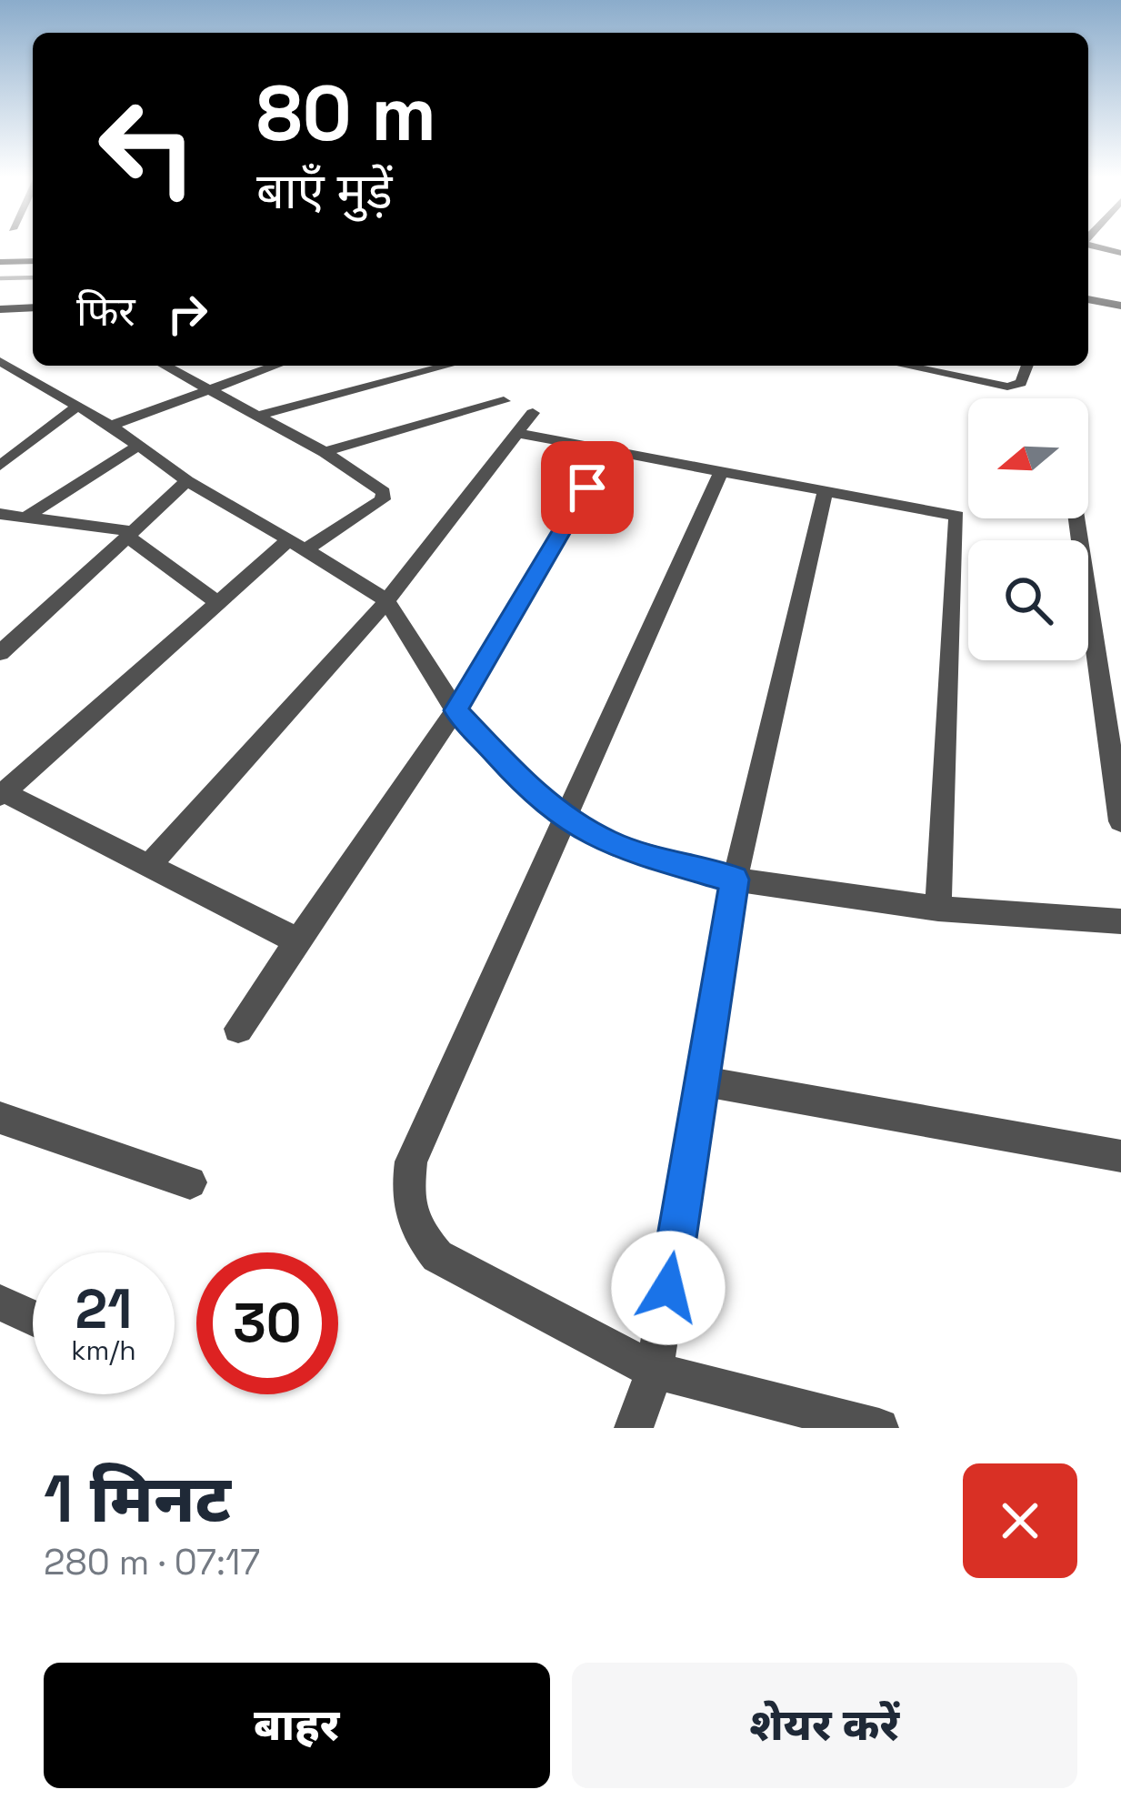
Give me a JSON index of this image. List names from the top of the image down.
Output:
{
  "north": "left",
  "page": {
    "turn": ["80 m", "बाएँ मुड़ें"],
    "then": "फिर",
    "speed": "21 km/h",
    "limit": "30",
    "heading": ["1 मिनट", "280 m · 07:17"],
    "buttons": ["बाहर", "शेयर करें"]
  }
}
